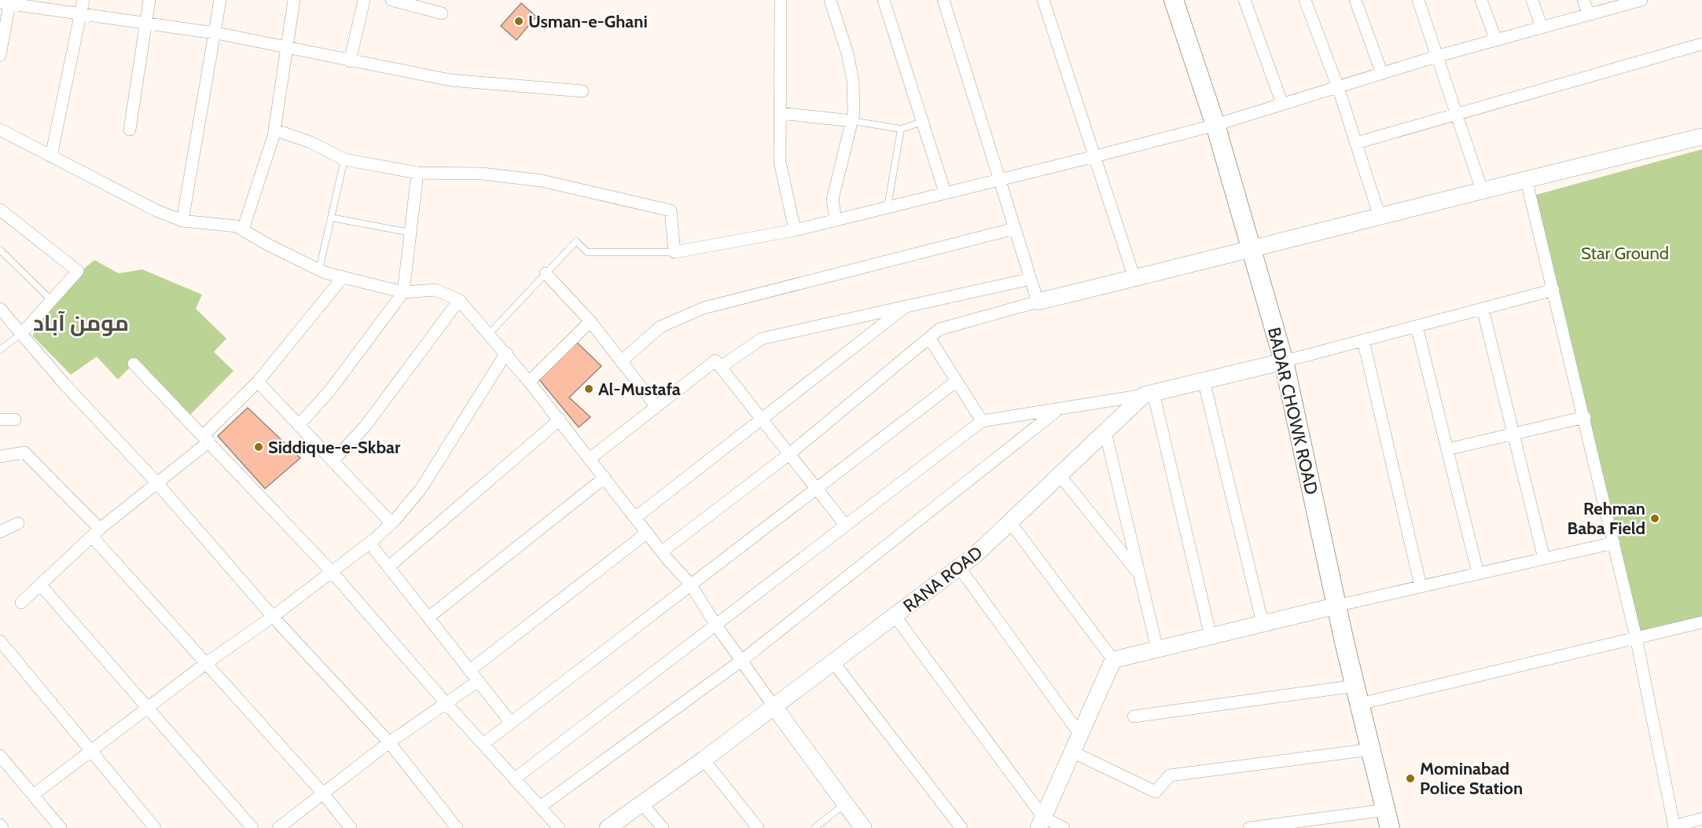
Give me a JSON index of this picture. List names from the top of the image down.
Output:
{
  "streets": {
    "main road": ["BADAR CHOWK ROAD"],
    "street": ["RANA ROAD"]
  },
  "crossings": [
    ["BADAR CHOWK ROAD", "RANA ROAD"]
  ],
  "districts": ["مومن آباد"],
  "parks": ["Star Ground"],
  "places": [
    "Usman-e-Ghani",
    "Al-Mustafa",
    "Siddique-e-Skbar",
    "Rehman Baba Field",
    "Mominabad Police Station"
  ]
}
